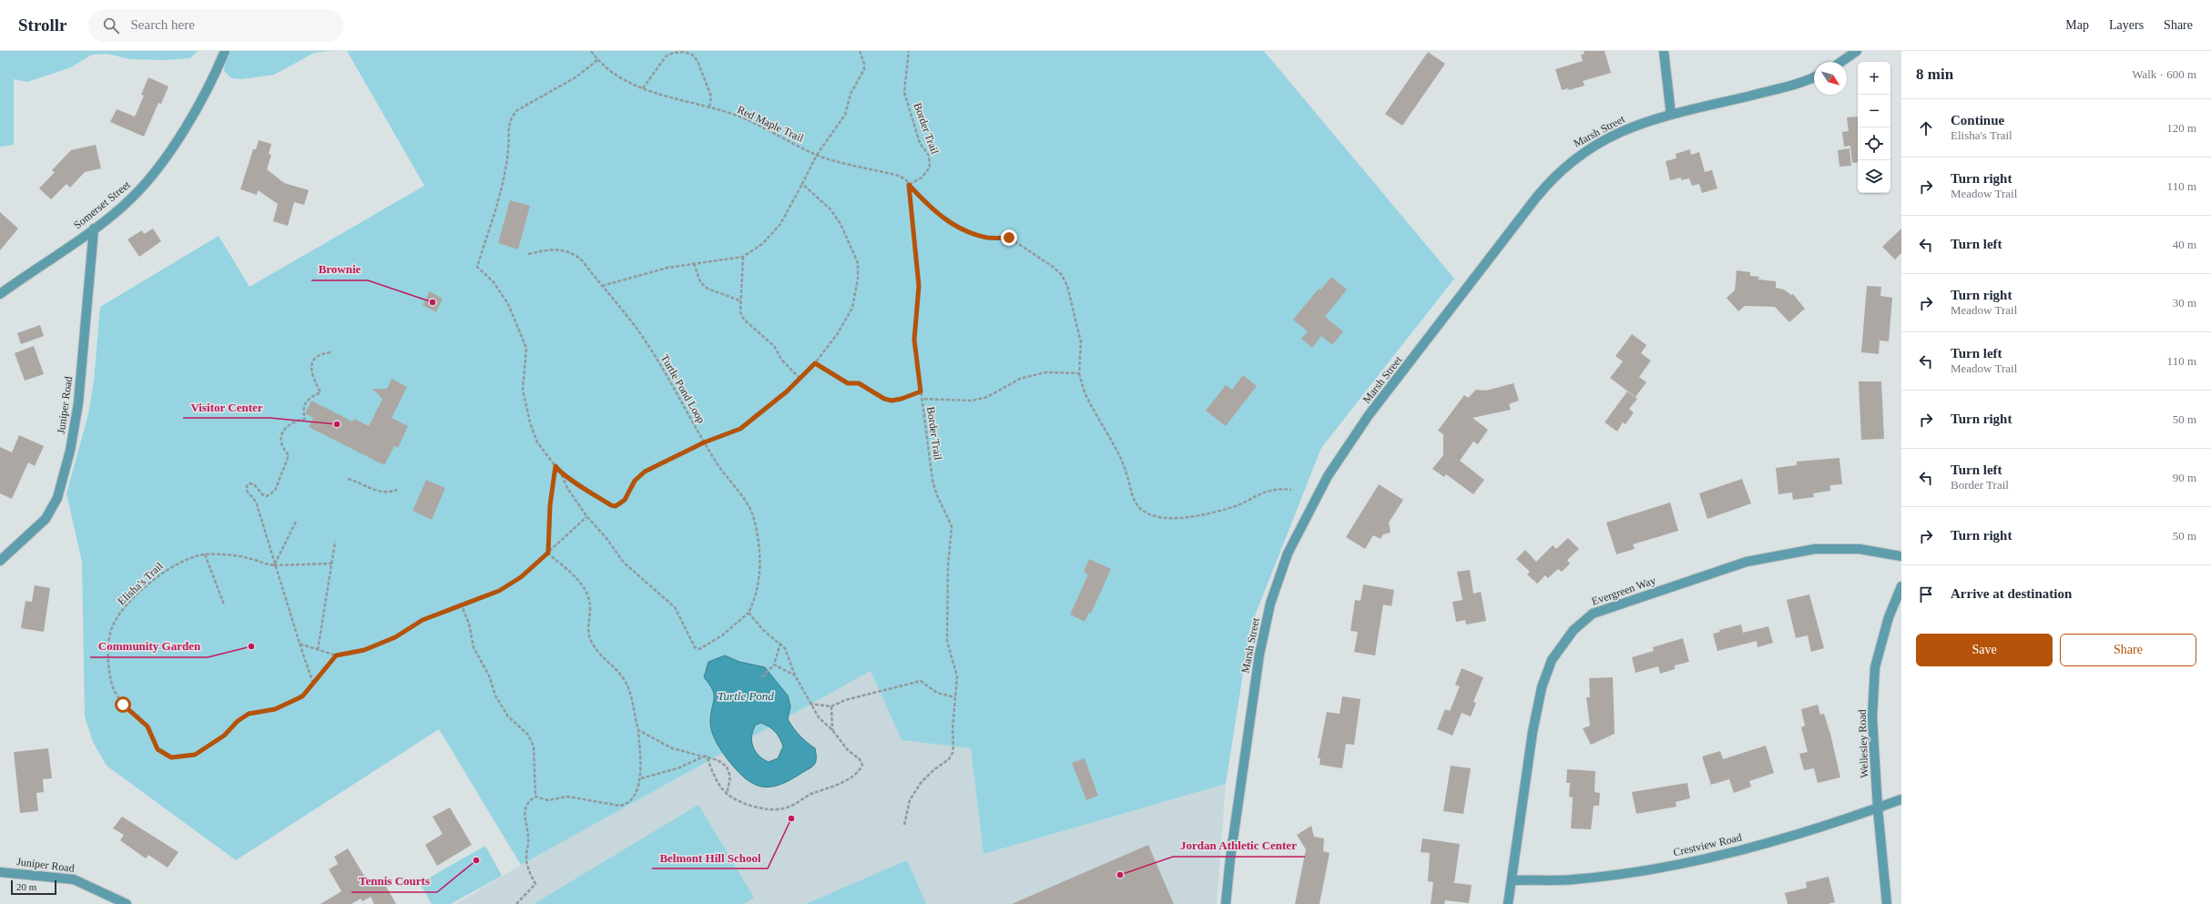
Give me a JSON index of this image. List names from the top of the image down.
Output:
{
  "streets": {
    "street": [
      "Marsh Street",
      "Somerset Street",
      "Juniper Road",
      "Evergreen Way",
      "Wellesley Road",
      "Crestview Road"
    ],
    "path": [
      "Red Maple Trail",
      "Border Trail",
      "Turtle Pond Loop",
      "Elisha's Trail"
    ]
  },
  "crossings": [
    ["Red Maple Trail", "Border Trail"],
    ["Somerset Street", "Juniper Road"],
    ["Evergreen Way", "Crestview Road"],
    ["Wellesley Road", "Crestview Road"]
  ],
  "water": ["Turtle Pond"],
  "places": [
    "Brownie",
    "Visitor Center",
    "Community Garden",
    "Belmont Hill School",
    "Tennis Courts",
    "Jordan Athletic Center"
  ],
  "scale_bar": "20 m",
  "north": "bottom right",
  "page": {
    "header": "Strollr",
    "search": "Search here",
    "nav": ["Map", "Layers", "Share"],
    "heading": ["8 min", "Walk · 600 m"],
    "map_buttons": ["+", "−"],
    "list": [
      ["Continue", "Elisha's Trail", "120 m"],
      ["Turn right", "Meadow Trail", "110 m"],
      ["Turn left", "40 m"],
      ["Turn right", "Meadow Trail", "30 m"],
      ["Turn left", "Meadow Trail", "110 m"],
      ["Turn right", "50 m"],
      ["Turn left", "Border Trail", "90 m"],
      ["Turn right", "50 m"],
      "Arrive at destination"
    ],
    "buttons": ["Save", "Share"],
    "scale": "20 m"
  }
}
